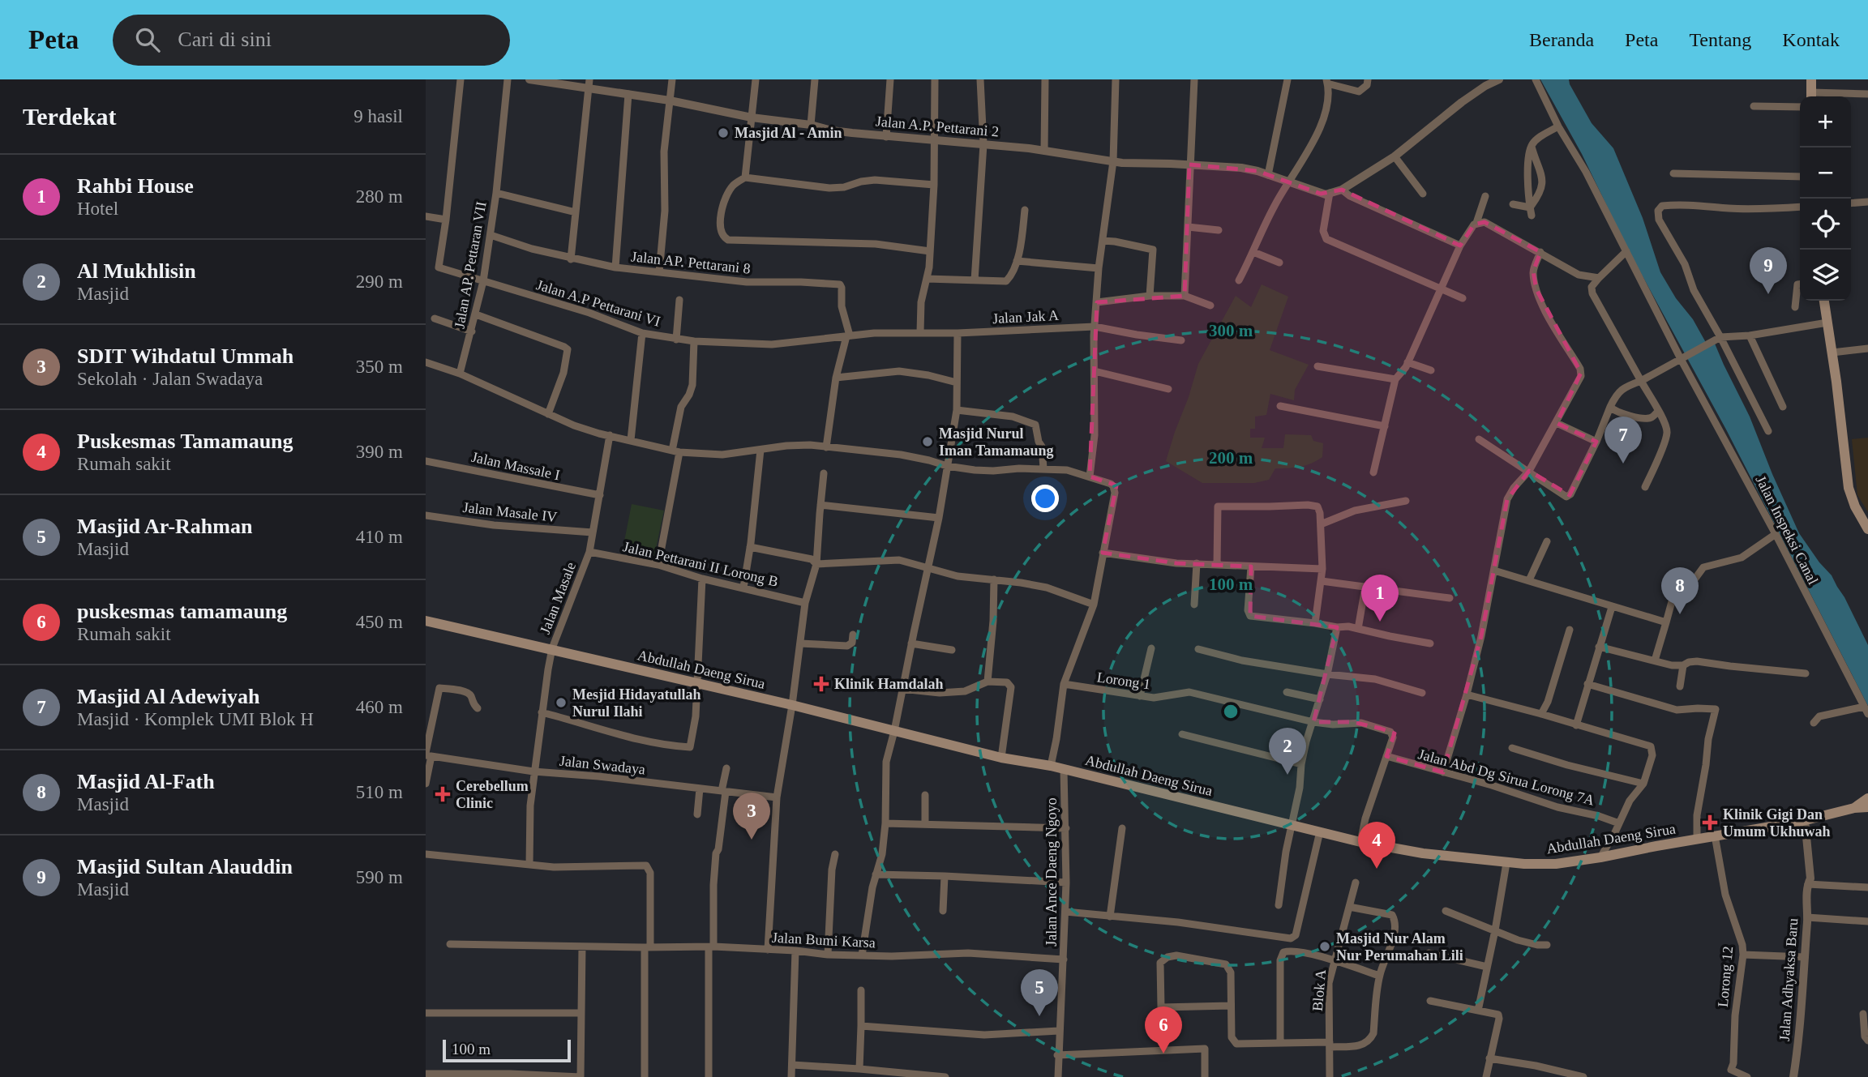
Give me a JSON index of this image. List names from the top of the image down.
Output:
{
  "streets": {
    "main road": ["Abdullah Daeng Sirua"],
    "street": [
      "Jalan A.P. Pettarani 2",
      "Jalan AP. Pettarani 8",
      "Jalan AP. Pettaran VII",
      "Jalan A.P Pettarani VI",
      "Jalan Jak A",
      "Jalan Massale I",
      "Jalan Masale IV",
      "Jalan Inspeksi Canal",
      "Jalan Pettarani II Lorong B",
      "Jalan Masale",
      "Lorong 1",
      "Jalan Swadaya",
      "Jalan Abd Dg Sirua Lorong 7A",
      "Jalan Ance Daeng Ngoyo",
      "Jalan Bumi Karsa",
      "Lorong 12",
      "Jalan Adhyaksa Baru",
      "Blok A"
    ]
  },
  "crossings": [
    ["Jalan AP. Pettarani 8", "Jalan AP. Pettaran VII"],
    ["Jalan AP. Pettarani 8", "Jalan A.P Pettarani VI"],
    ["Jalan AP. Pettaran VII", "Jalan A.P Pettarani VI"],
    ["Jalan A.P Pettarani VI", "Jalan Jak A"],
    ["Jalan Massale I", "Jalan Masale"],
    ["Jalan Masale IV", "Jalan Masale"],
    ["Jalan Pettarani II Lorong B", "Jalan Masale"],
    ["Jalan Masale", "Abdullah Daeng Sirua"],
    ["Jalan Masale", "Jalan Swadaya"],
    ["Abdullah Daeng Sirua", "Jalan Ance Daeng Ngoyo"],
    ["Abdullah Daeng Sirua", "Lorong 12"],
    ["Abdullah Daeng Sirua", "Jalan Adhyaksa Baru"],
    ["Lorong 1", "Jalan Abd Dg Sirua Lorong 7A"],
    ["Jalan Ance Daeng Ngoyo", "Jalan Bumi Karsa"]
  ],
  "places": {
    "other": [
      "Masjid Al - Amin",
      "Masjid Nurul Iman Tamamaung",
      "Mesjid Hidayatullah Nurul Ilahi",
      "Masjid Nur Alam Nur Perumahan Lili"
    ],
    "health": ["Klinik Hamdalah", "Cerebellum Clinic", "Klinik Gigi Dan Umum Ukhuwah"]
  },
  "scale_bar": "100 m",
  "page": {
    "header": "Peta",
    "search": "Cari di sini",
    "nav": [
      "Beranda",
      "Peta",
      "Tentang",
      "Kontak"
    ],
    "heading": ["Terdekat", "9 hasil"],
    "map_buttons": ["+", "−"],
    "list": [
      {
        "mark": "1",
        "name": "Rahbi House",
        "note": "Hotel",
        "value": "280 m"
      },
      {
        "mark": "2",
        "name": "Al Mukhlisin",
        "note": "Masjid",
        "value": "290 m"
      },
      {
        "mark": "3",
        "name": "SDIT Wihdatul Ummah",
        "note": "Sekolah · Jalan Swadaya",
        "value": "350 m"
      },
      {
        "mark": "4",
        "name": "Puskesmas Tamamaung",
        "note": "Rumah sakit",
        "value": "390 m"
      },
      {
        "mark": "5",
        "name": "Masjid Ar-Rahman",
        "note": "Masjid",
        "value": "410 m"
      },
      {
        "mark": "6",
        "name": "puskesmas tamamaung",
        "note": "Rumah sakit",
        "value": "450 m"
      },
      {
        "mark": "7",
        "name": "Masjid Al Adewiyah",
        "note": "Masjid · Komplek UMI Blok H",
        "value": "460 m"
      },
      {
        "mark": "8",
        "name": "Masjid Al-Fath",
        "note": "Masjid",
        "value": "510 m"
      },
      {
        "mark": "9",
        "name": "Masjid Sultan Alauddin",
        "note": "Masjid",
        "value": "590 m"
      }
    ],
    "pins": [
      "9",
      "7",
      "8",
      "1",
      "2",
      "3",
      "4",
      "5",
      "6"
    ],
    "scale": "100 m"
  },
  "rings": ["300 m", "200 m", "100 m"]
}
